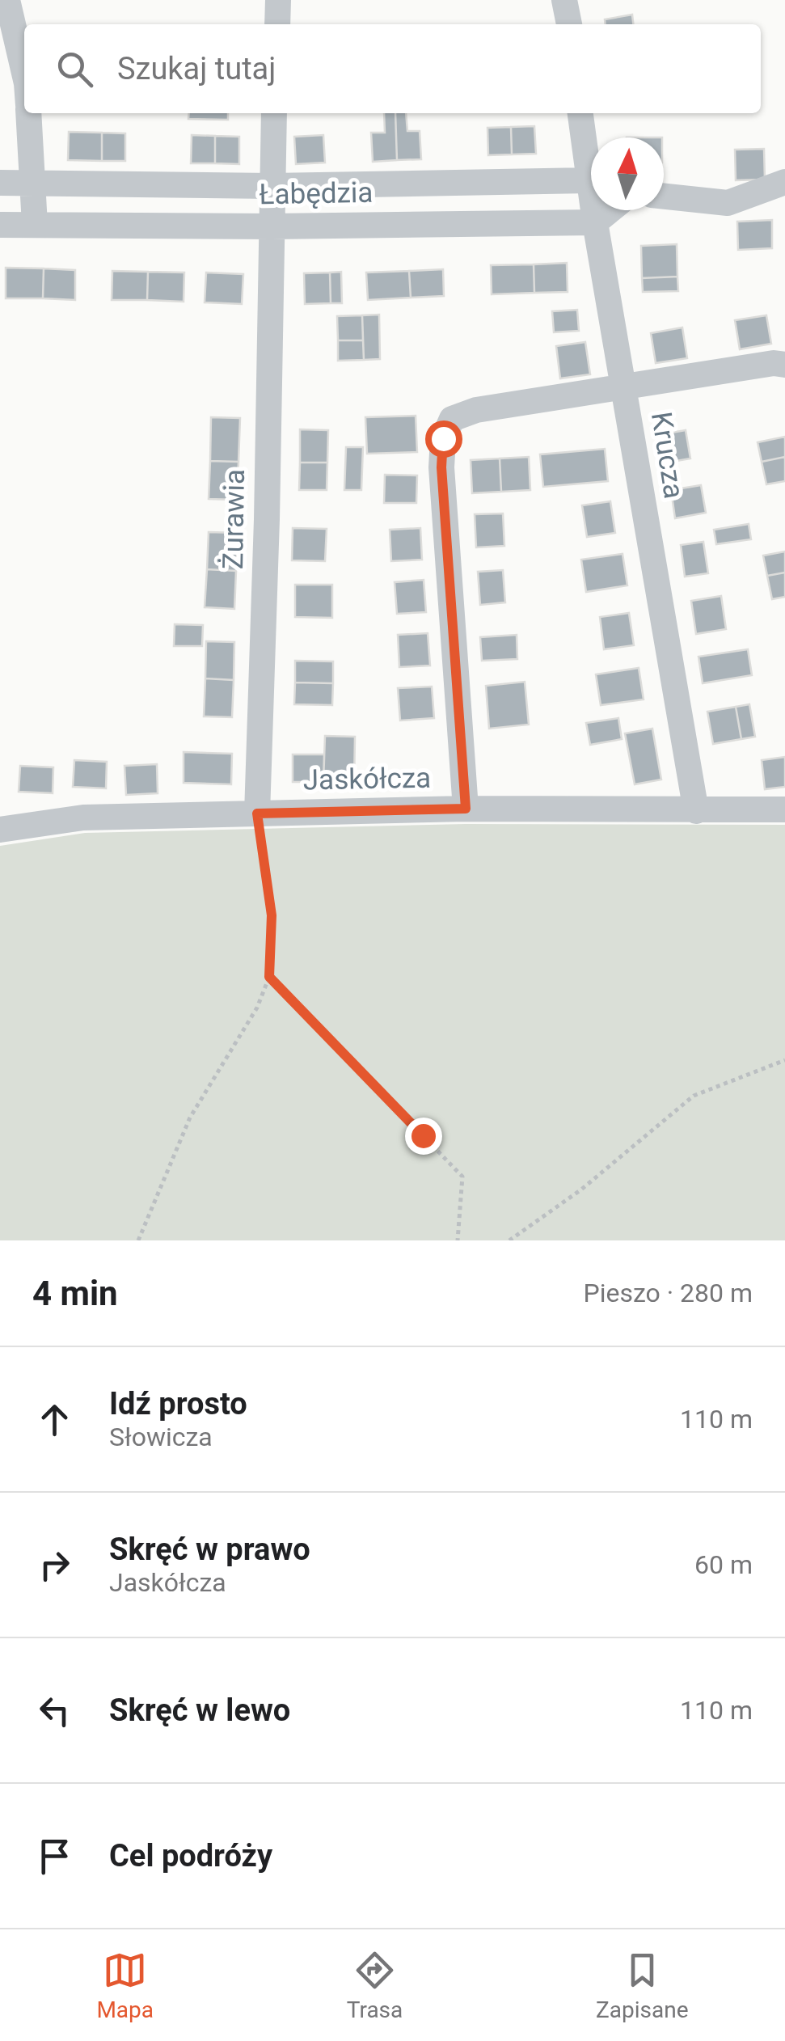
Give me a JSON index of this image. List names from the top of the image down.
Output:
{
  "streets": {
    "street": [
      "Łabędzia",
      "Krucza",
      "Żurawia",
      "Jaskółcza"
    ]
  },
  "crossings": [
    ["Łabędzia", "Krucza"],
    ["Łabędzia", "Żurawia"],
    ["Krucza", "Jaskółcza"],
    ["Żurawia", "Jaskółcza"]
  ],
  "north": "top",
  "page": {
    "search": "Szukaj tutaj",
    "heading": ["4 min", "Pieszo · 280 m"],
    "list": [
      ["Idź prosto", "Słowicza", "110 m"],
      ["Skręć w prawo", "Jaskółcza", "60 m"],
      ["Skręć w lewo", "110 m"],
      "Cel podróży"
    ],
    "nav": ["Mapa", "Trasa", "Zapisane"]
  }
}
